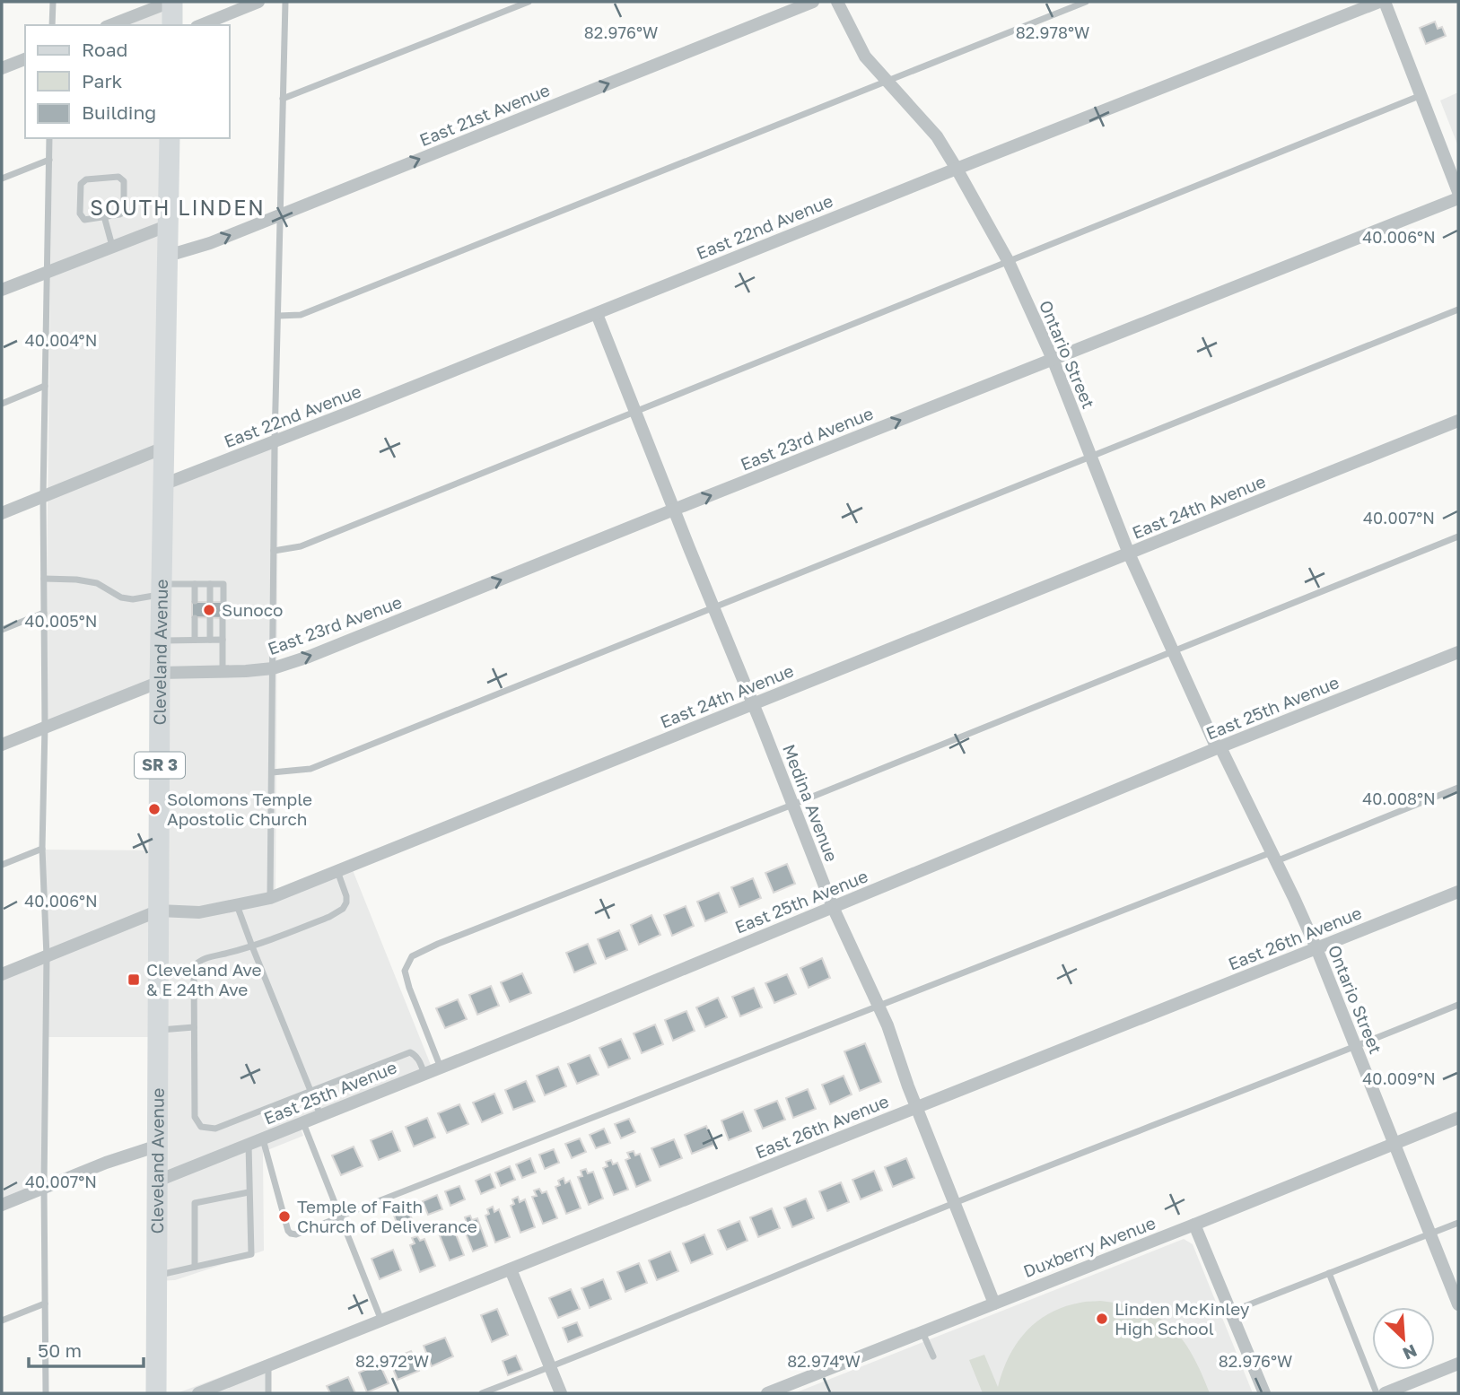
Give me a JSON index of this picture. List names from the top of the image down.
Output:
{
  "streets": {
    "main road": ["Cleveland Avenue", "SR 3"],
    "street": [
      "East 21st Avenue",
      "East 22nd Avenue",
      "Ontario Street",
      "East 23rd Avenue",
      "East 24th Avenue",
      "East 25th Avenue",
      "Medina Avenue",
      "East 26th Avenue",
      "Duxberry Avenue"
    ]
  },
  "crossings": [
    ["East 21st Avenue", "Cleveland Avenue"],
    ["East 22nd Avenue", "Ontario Street"],
    ["East 22nd Avenue", "Cleveland Avenue"],
    ["East 22nd Avenue", "Medina Avenue"],
    ["Ontario Street", "East 23rd Avenue"],
    ["Ontario Street", "East 24th Avenue"],
    ["Ontario Street", "East 25th Avenue"],
    ["Ontario Street", "East 26th Avenue"],
    ["Ontario Street", "Duxberry Avenue"],
    ["East 23rd Avenue", "Cleveland Avenue"],
    ["East 23rd Avenue", "Medina Avenue"],
    ["East 24th Avenue", "Cleveland Avenue"],
    ["East 24th Avenue", "Medina Avenue"],
    ["Cleveland Avenue", "East 25th Avenue"],
    ["East 25th Avenue", "Medina Avenue"],
    ["Medina Avenue", "East 26th Avenue"],
    ["Medina Avenue", "Duxberry Avenue"]
  ],
  "one_way": ["East 21st Avenue", "East 23rd Avenue"],
  "districts": ["SOUTH LINDEN"],
  "places": {
    "other": [
      "Sunoco",
      "Solomons Temple Apostolic Church",
      "Temple of Faith Church of Deliverance",
      "Linden McKinley High School"
    ],
    "transit": ["Cleveland Ave & E 24th Ave"]
  },
  "legend": ["Road", "Park", "Building"],
  "scale_bar": "50 m",
  "north": "bottom right",
  "coordinates": [
    "82.976°W",
    "82.978°W",
    "40.006°N",
    "40.004°N",
    "40.007°N",
    "40.005°N",
    "40.008°N",
    "40.009°N",
    "82.972°W",
    "82.974°W"
  ]
}
